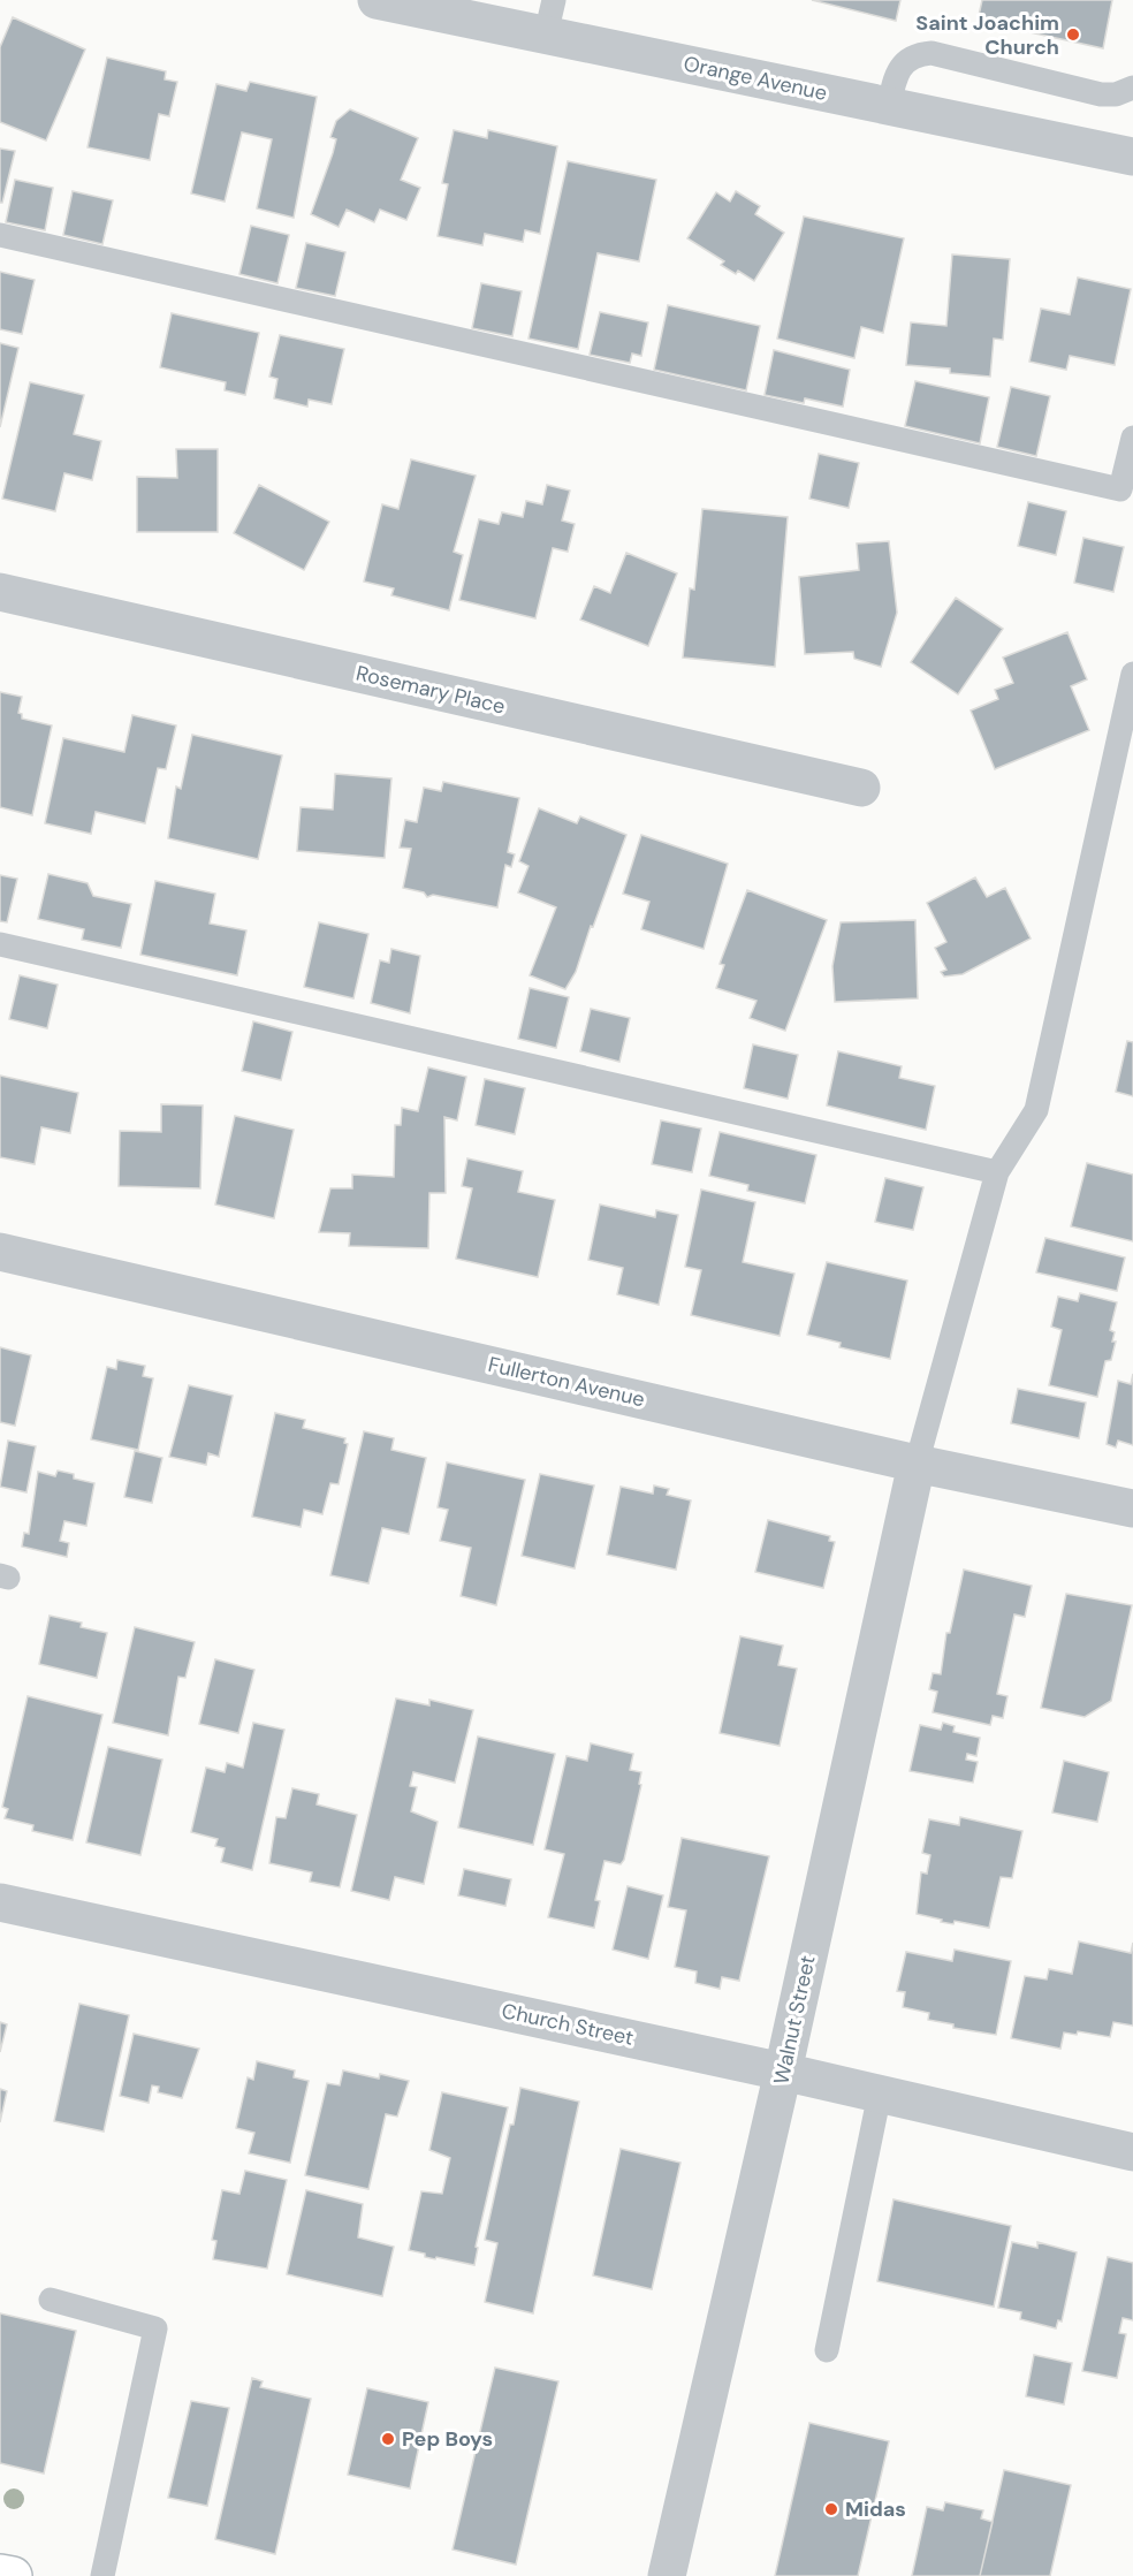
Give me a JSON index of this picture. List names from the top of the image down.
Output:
{
  "streets": {
    "street": [
      "Orange Avenue",
      "Rosemary Place",
      "Fullerton Avenue",
      "Walnut Street",
      "Church Street"
    ]
  },
  "crossings": [
    ["Fullerton Avenue", "Walnut Street"],
    ["Walnut Street", "Church Street"]
  ],
  "places": ["Saint Joachim Church", "Pep Boys", "Midas"]
}
